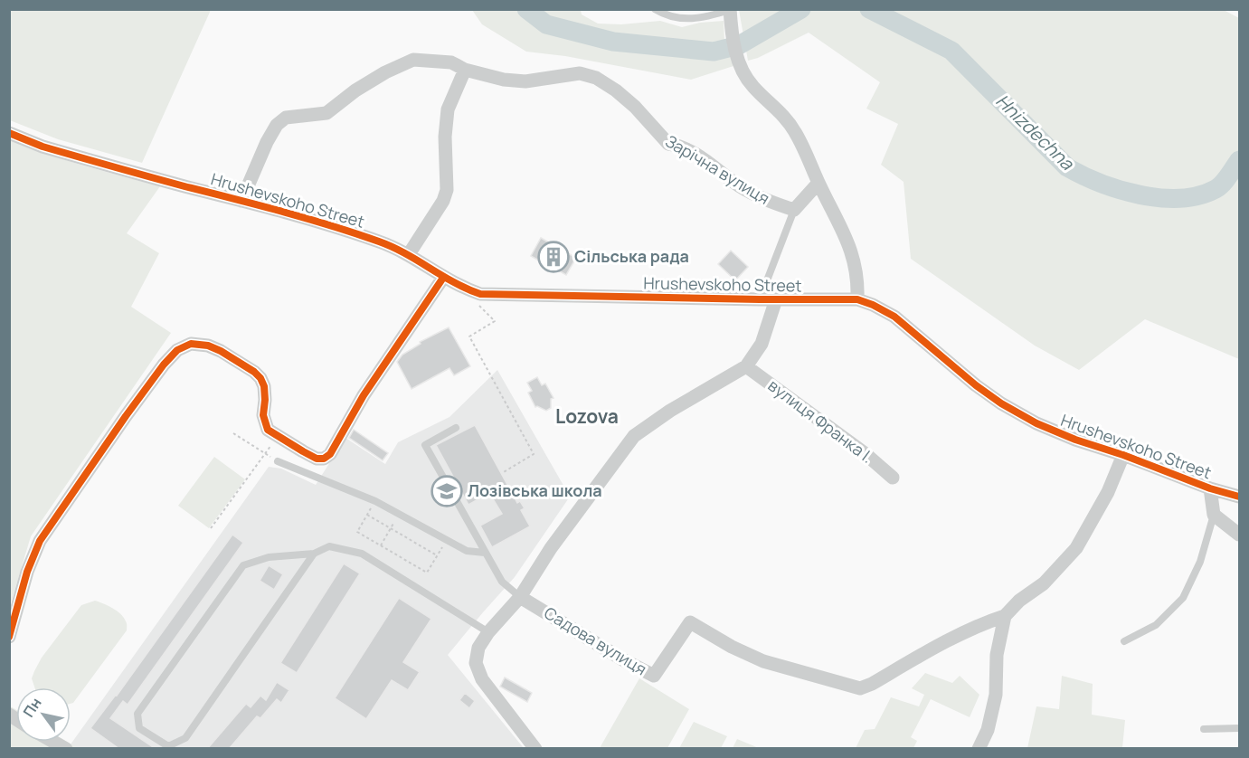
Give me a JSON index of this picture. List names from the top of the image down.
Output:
{
  "streets": {
    "street": [
      "Зарічна вулиця",
      "Hrushevskoho Street",
      "вулиця Франка І.",
      "Садова вулиця"
    ]
  },
  "crossings": [
    ["Зарічна вулиця", "Hrushevskoho Street"]
  ],
  "districts": ["Lozova"],
  "water": ["Hnizdechna"],
  "places": {
    "building": ["Сільська рада"],
    "school or university": ["Лозівська школа"]
  },
  "north": "top left"
}
